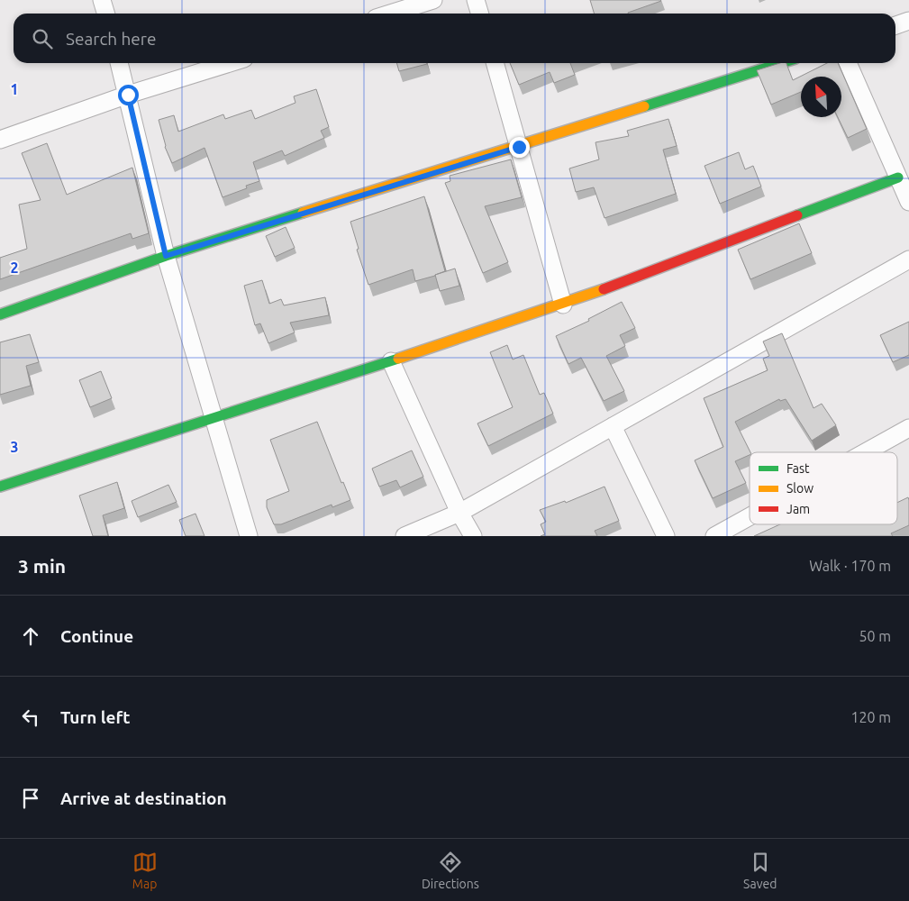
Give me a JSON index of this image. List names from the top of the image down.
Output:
{
  "legend": ["Fast", "Slow", "Jam"],
  "north": "top left",
  "page": {
    "search": "Search here",
    "heading": ["3 min", "Walk · 170 m"],
    "list": [
      ["Continue", "50 m"],
      ["Turn left", "120 m"],
      "Arrive at destination"
    ],
    "nav": ["Map", "Directions", "Saved"]
  },
  "grid": {
    "rows": ["1", "2", "3"]
  }
}
